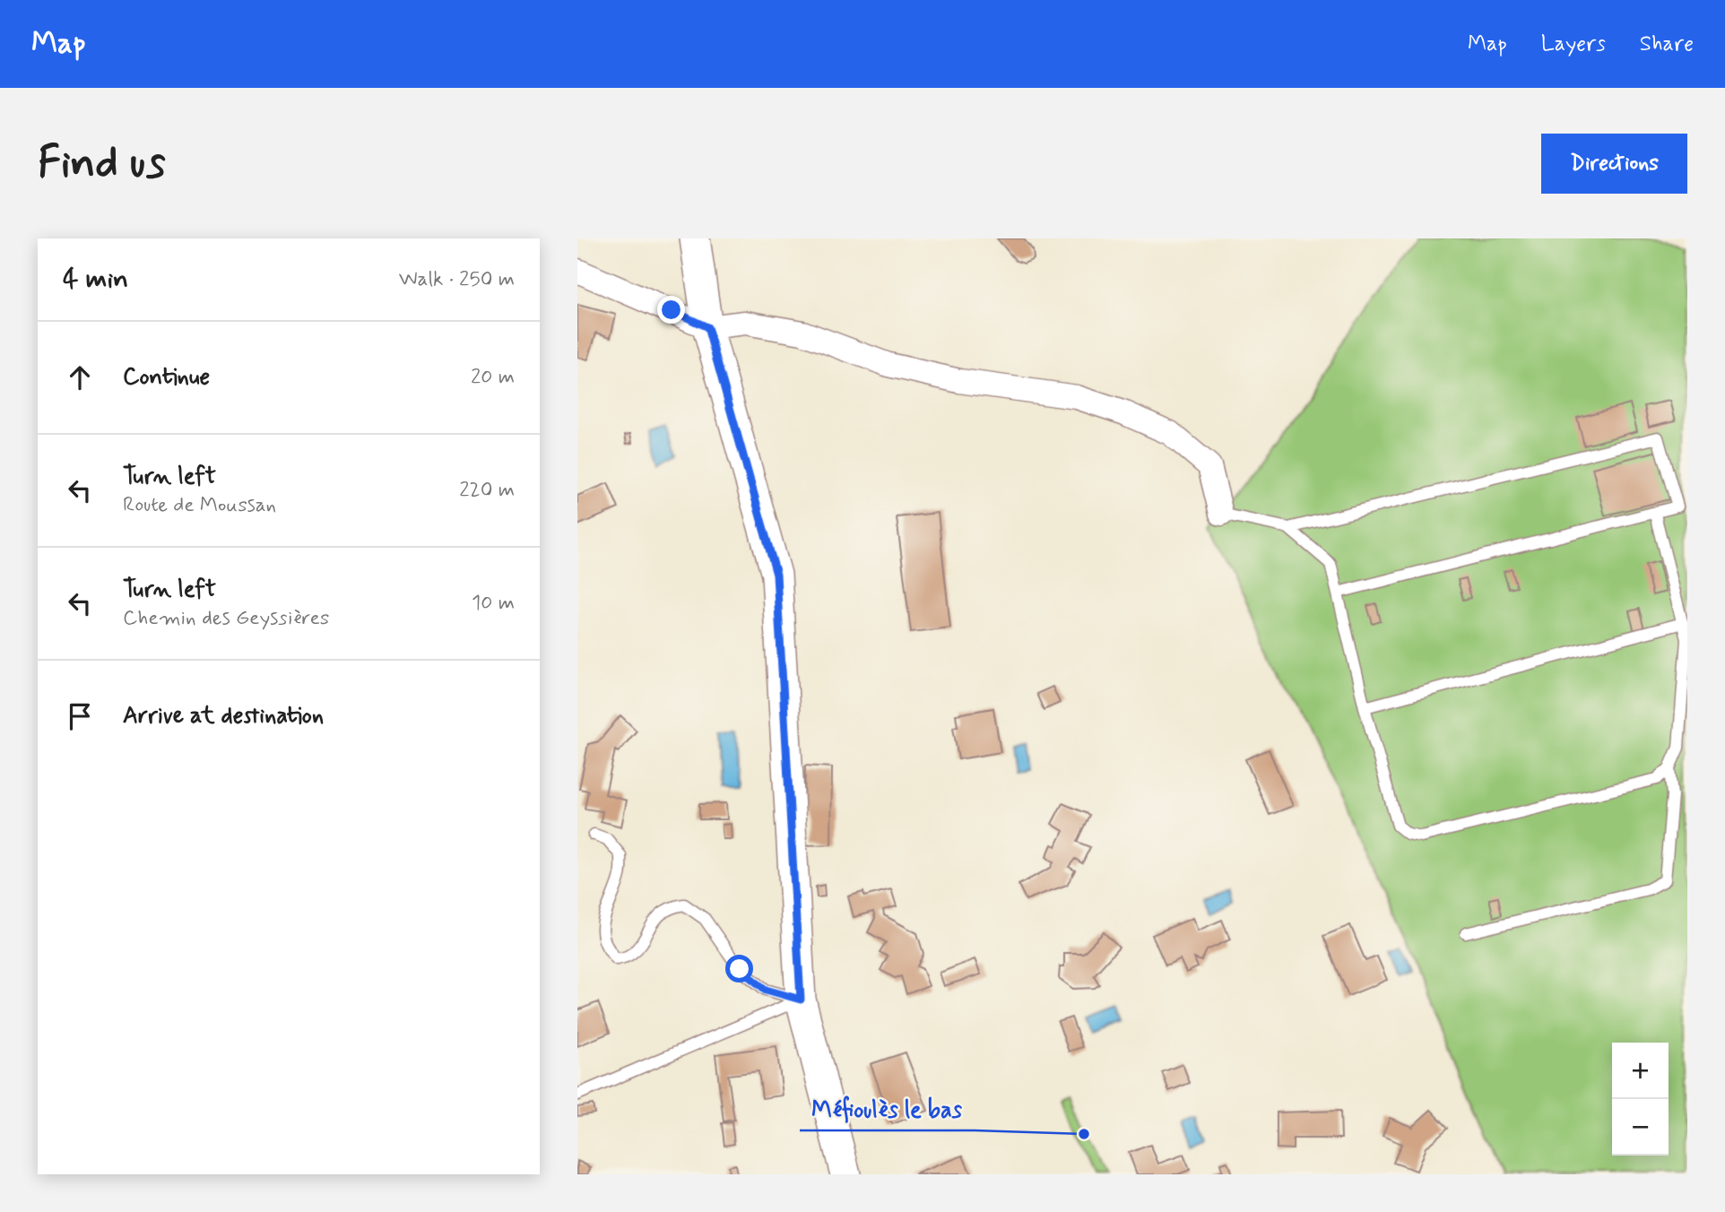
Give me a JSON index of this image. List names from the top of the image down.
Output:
{
  "places": ["Méfioulès le bas"],
  "page": {
    "header": "Map",
    "nav": ["Map", "Layers", "Share"],
    "buttons": "Directions",
    "title": "Find us",
    "heading": ["4 min", "Walk · 250 m"],
    "list": [
      ["Continue", "20 m"],
      ["Turn left", "Route de Moussan", "220 m"],
      ["Turn left", "Chemin des Geyssières", "10 m"],
      "Arrive at destination"
    ],
    "map_buttons": ["+", "−"]
  }
}
